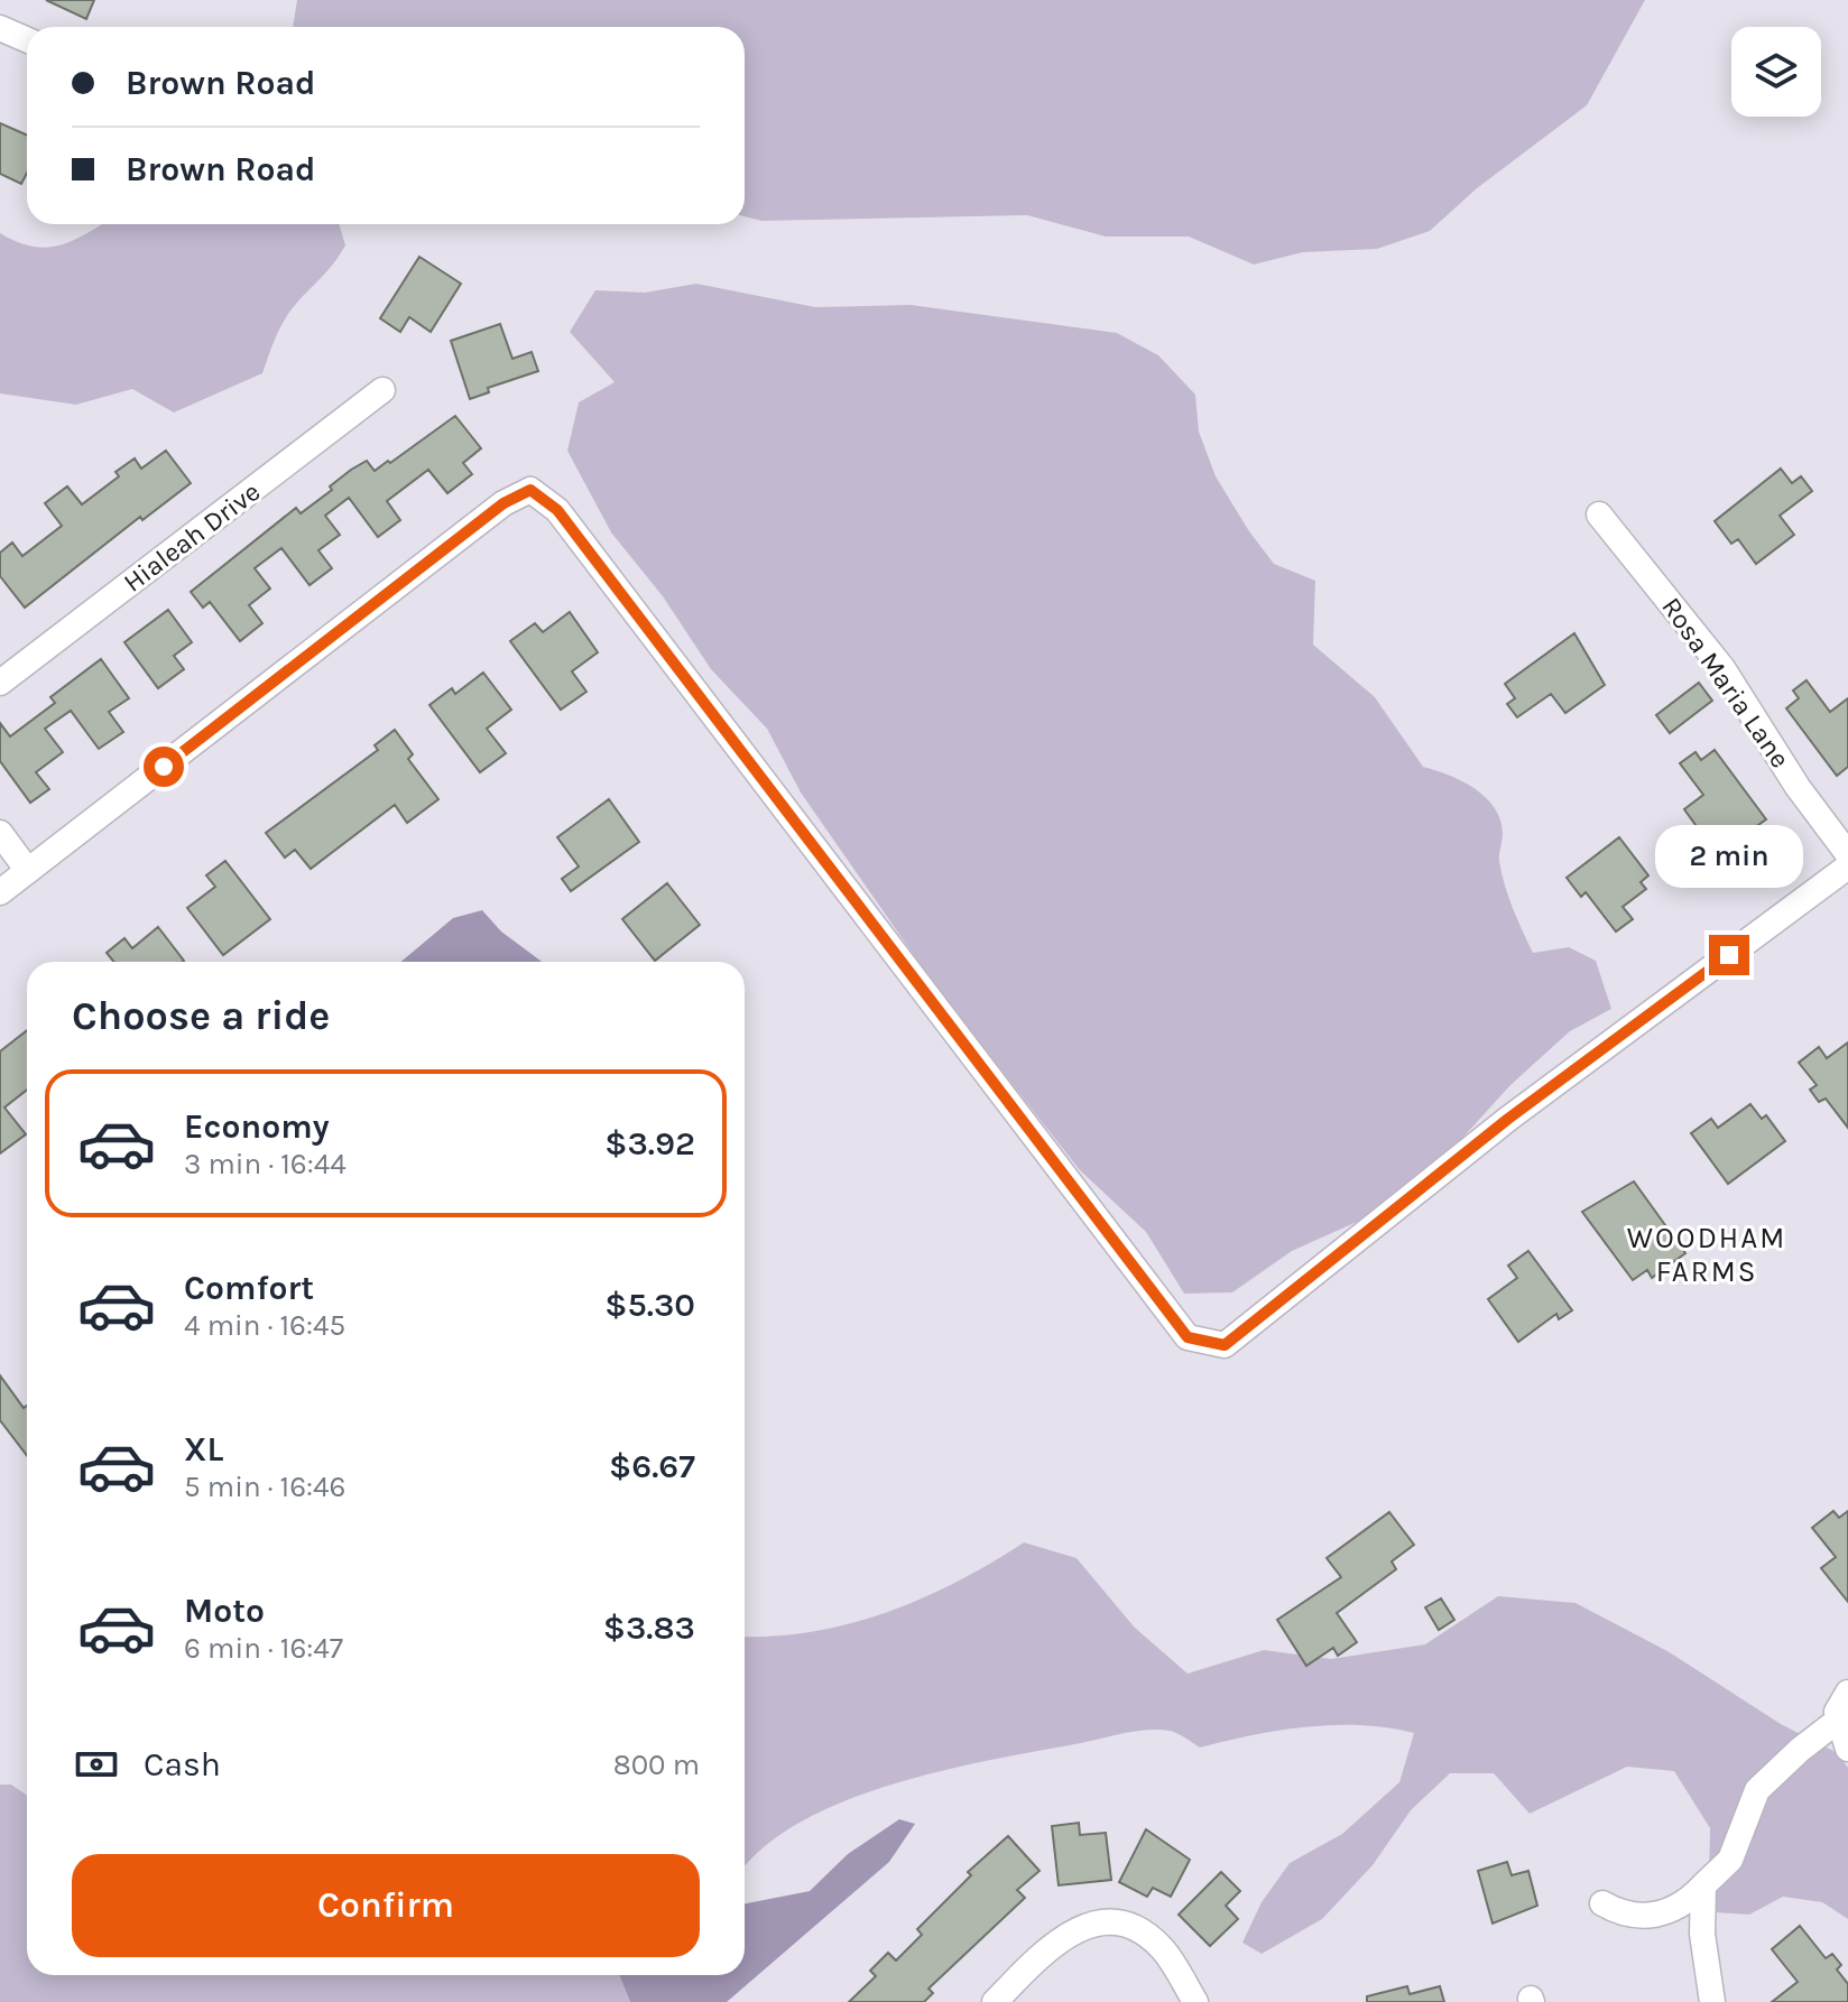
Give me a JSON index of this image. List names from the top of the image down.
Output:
{
  "streets": {
    "street": ["Hialeah Drive", "Rosa Maria Lane"]
  },
  "districts": ["WOODHAM FARMS"],
  "page": {
    "banner": ["Brown Road", "Brown Road"],
    "bubble": "2 min",
    "heading": "Choose a ride",
    "list": [
      {
        "name": "Economy",
        "note": "3 min · 16:44",
        "value": "$3.92"
      },
      {
        "name": "Comfort",
        "note": "4 min · 16:45",
        "value": "$5.30"
      },
      {
        "name": "XL",
        "note": "5 min · 16:46",
        "value": "$6.67"
      },
      {
        "name": "Moto",
        "note": "6 min · 16:47",
        "value": "$3.83"
      }
    ],
    "pay": ["Cash", "800 m"],
    "buttons": "Confirm"
  }
}
